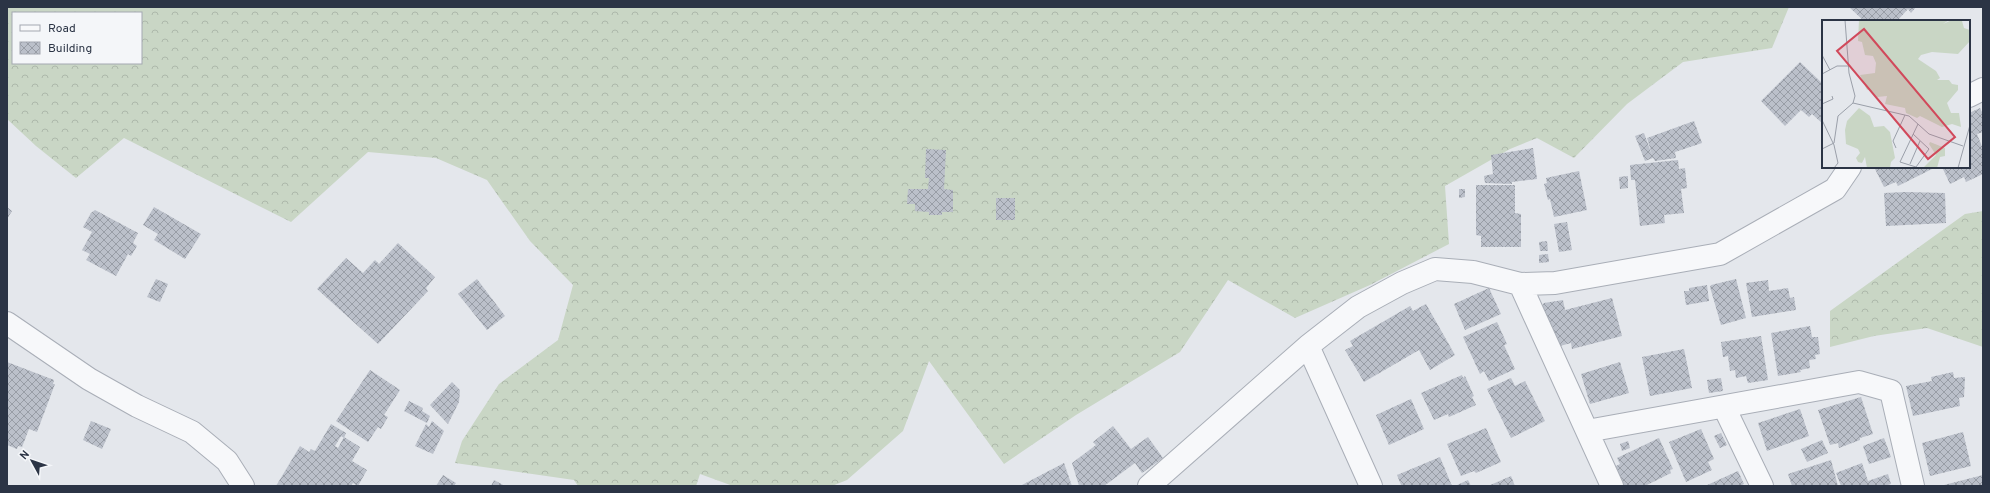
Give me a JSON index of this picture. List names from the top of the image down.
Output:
{
  "legend": ["Road", "Building"],
  "north": "top left"
}
